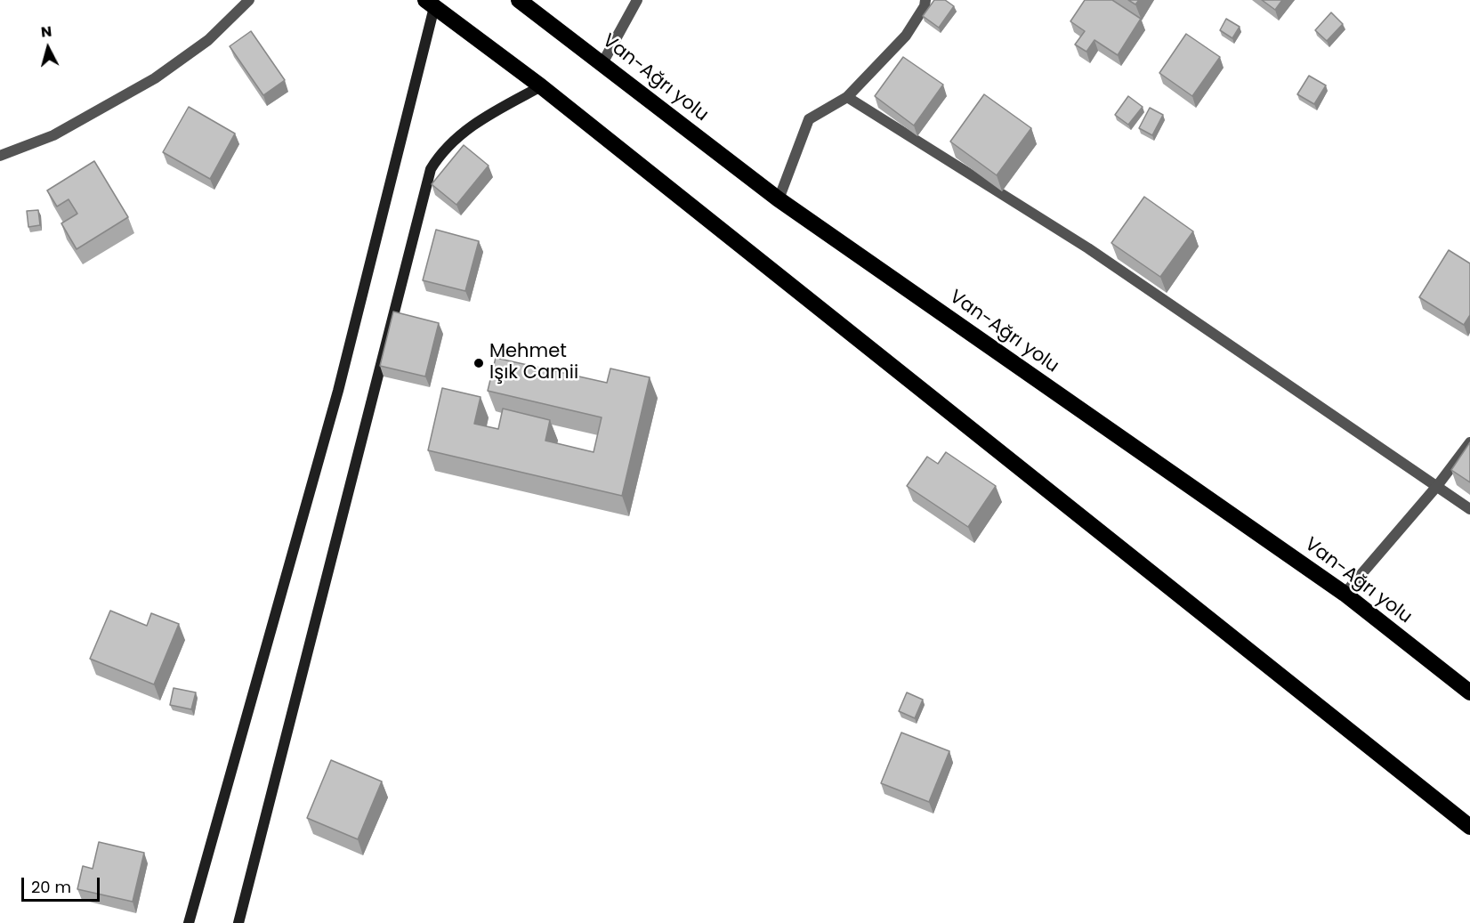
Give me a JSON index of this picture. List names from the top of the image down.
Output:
{
  "streets": {
    "highway": ["Van-Ağrı yolu"]
  },
  "places": ["Mehmet Işık Camii"],
  "scale_bar": "20 m",
  "north": "top"
}
